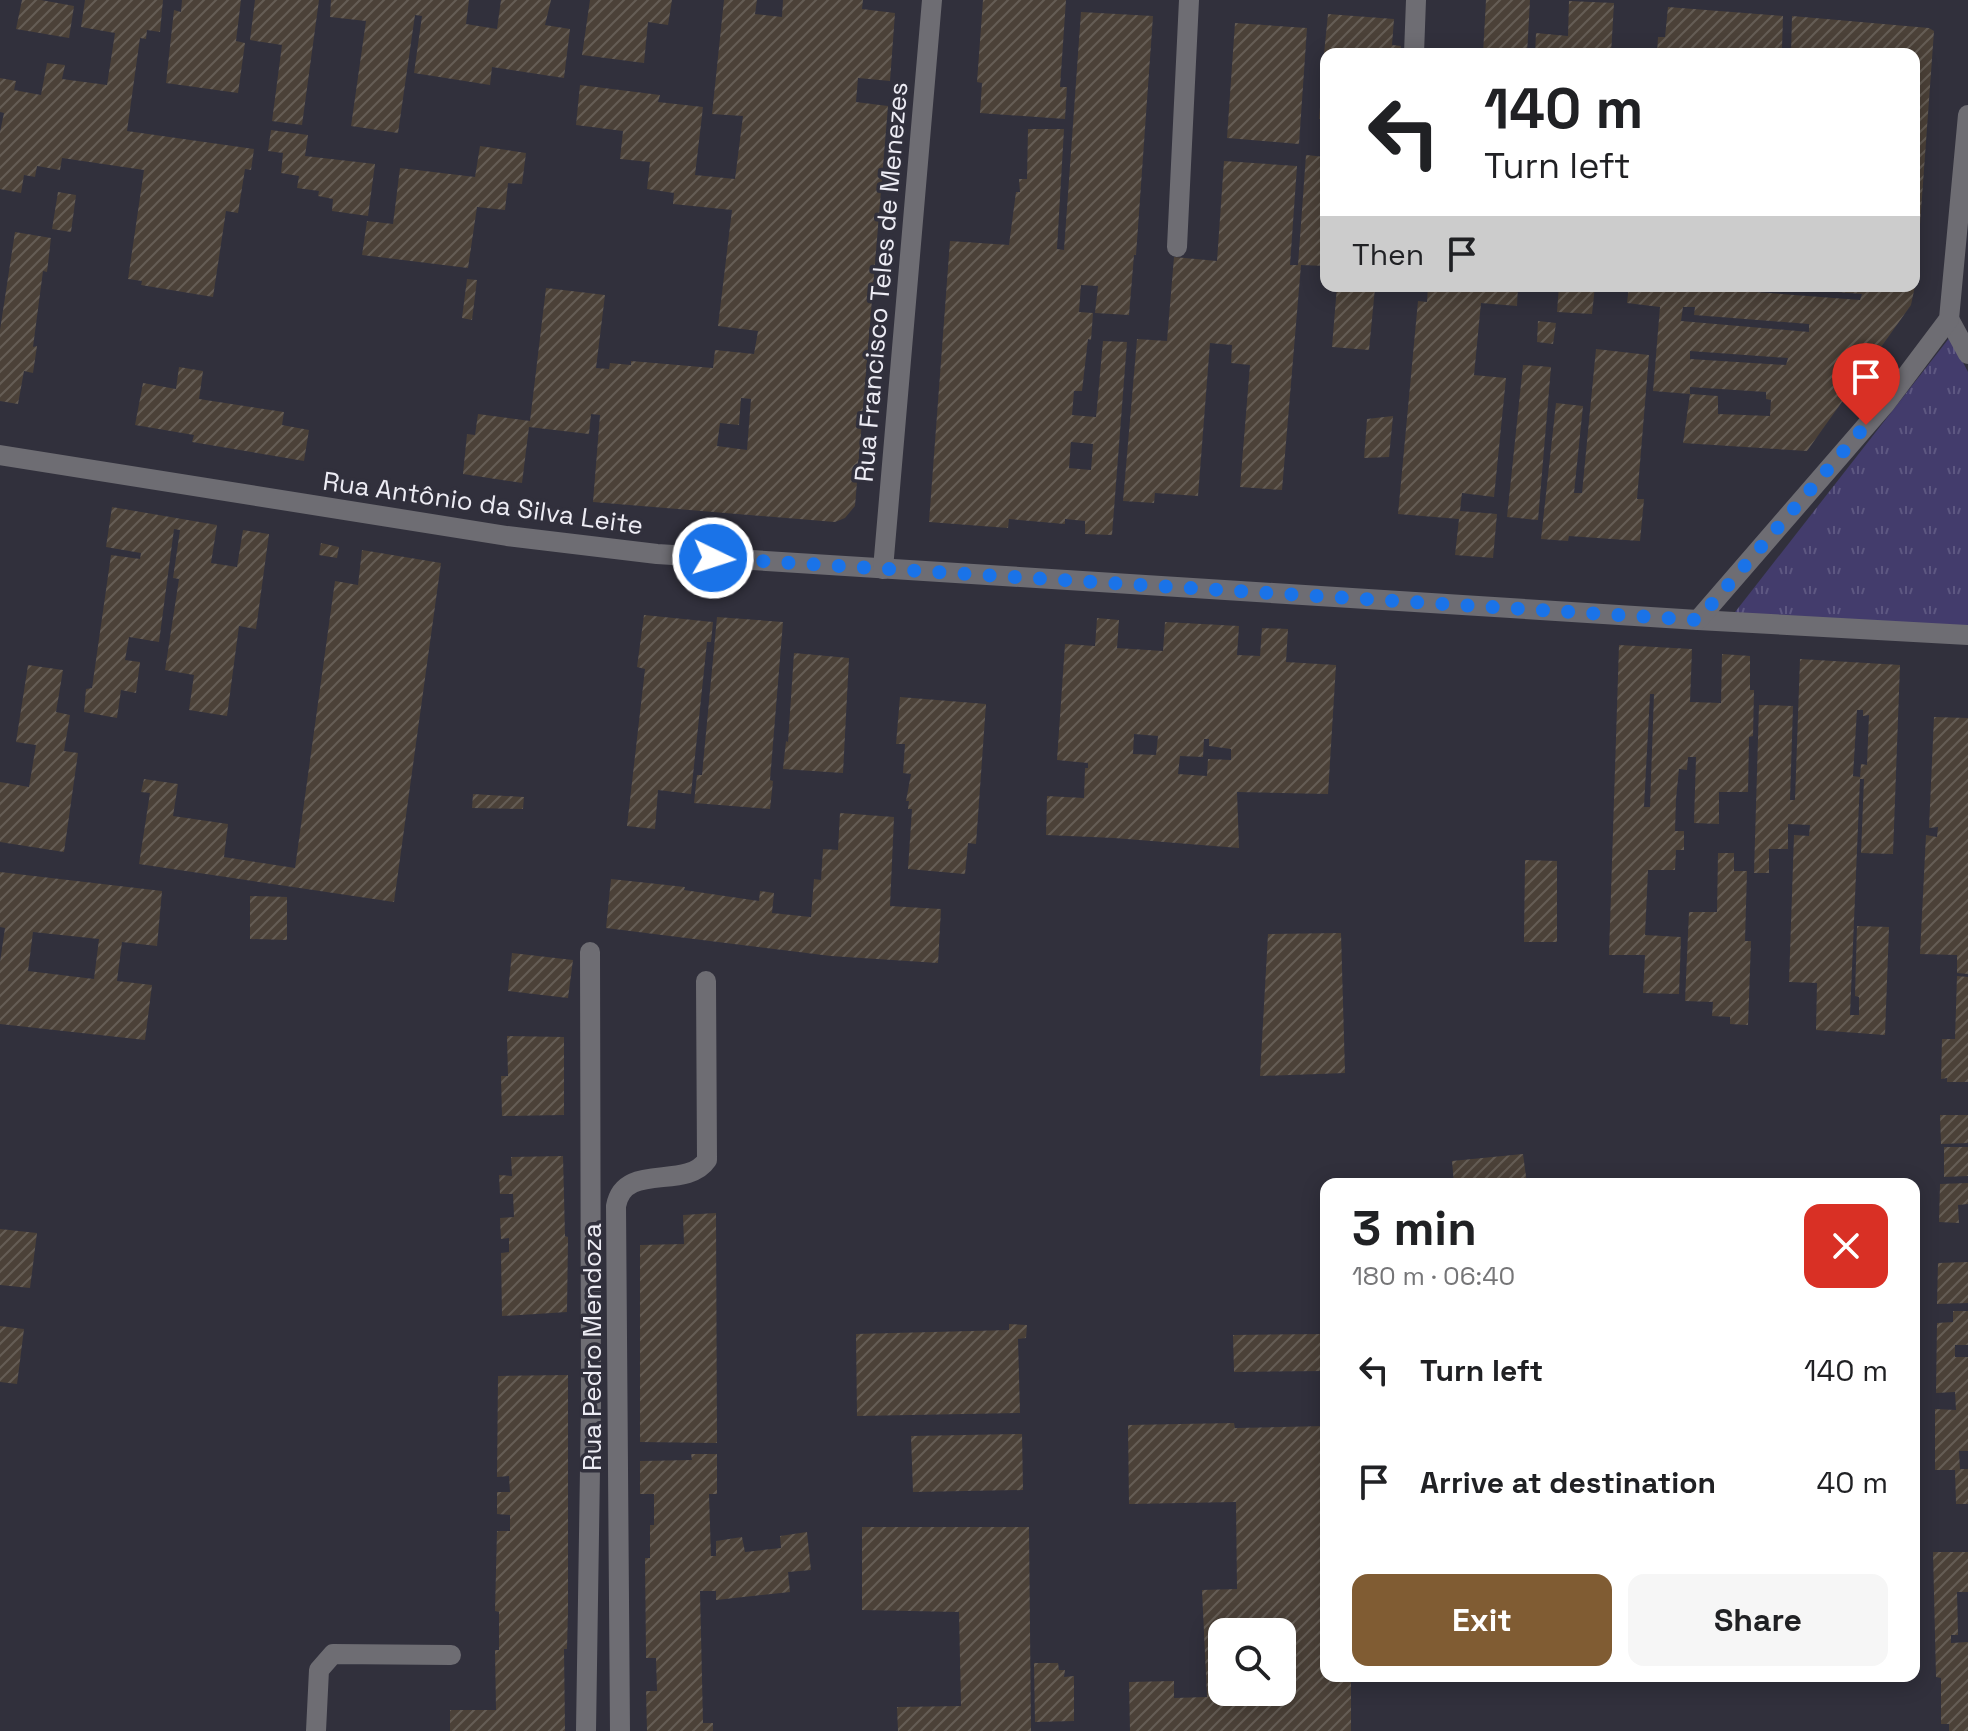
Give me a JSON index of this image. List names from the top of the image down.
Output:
{
  "streets": {
    "street": ["Rua Francisco Teles de Menezes", "Rua Antônio da Silva Leite", "Rua Pedro Mendoza"]
  },
  "crossings": [
    ["Rua Francisco Teles de Menezes", "Rua Antônio da Silva Leite"]
  ],
  "page": {
    "turn": ["140 m", "Turn left"],
    "then": "Then",
    "heading": ["3 min", "180 m · 06:40"],
    "list": [
      {
        "name": "Turn left",
        "value": "140 m"
      },
      {
        "name": "Arrive at destination",
        "value": "40 m"
      }
    ],
    "buttons": ["Exit", "Share"]
  }
}
